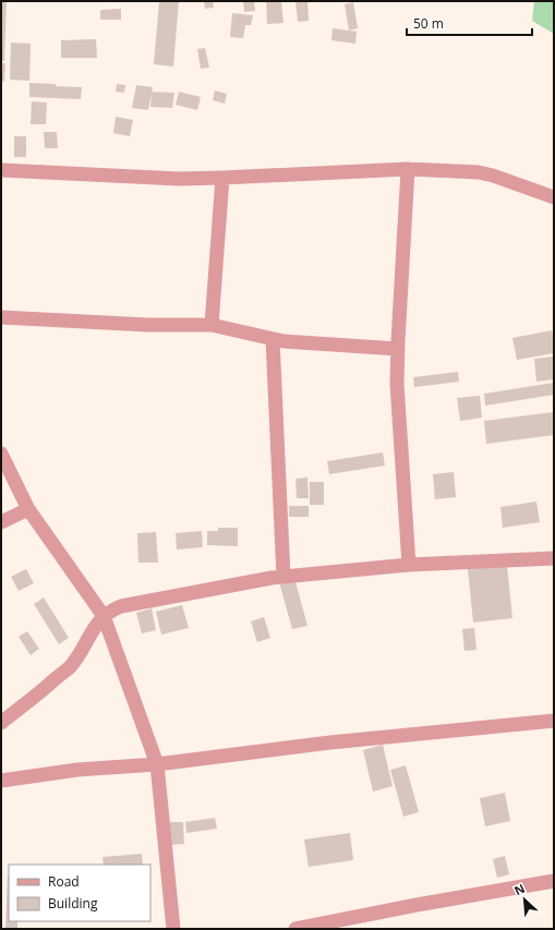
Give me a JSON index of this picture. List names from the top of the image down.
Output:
{
  "legend": ["Road", "Building"],
  "scale_bar": "50 m",
  "north": "top left"
}
